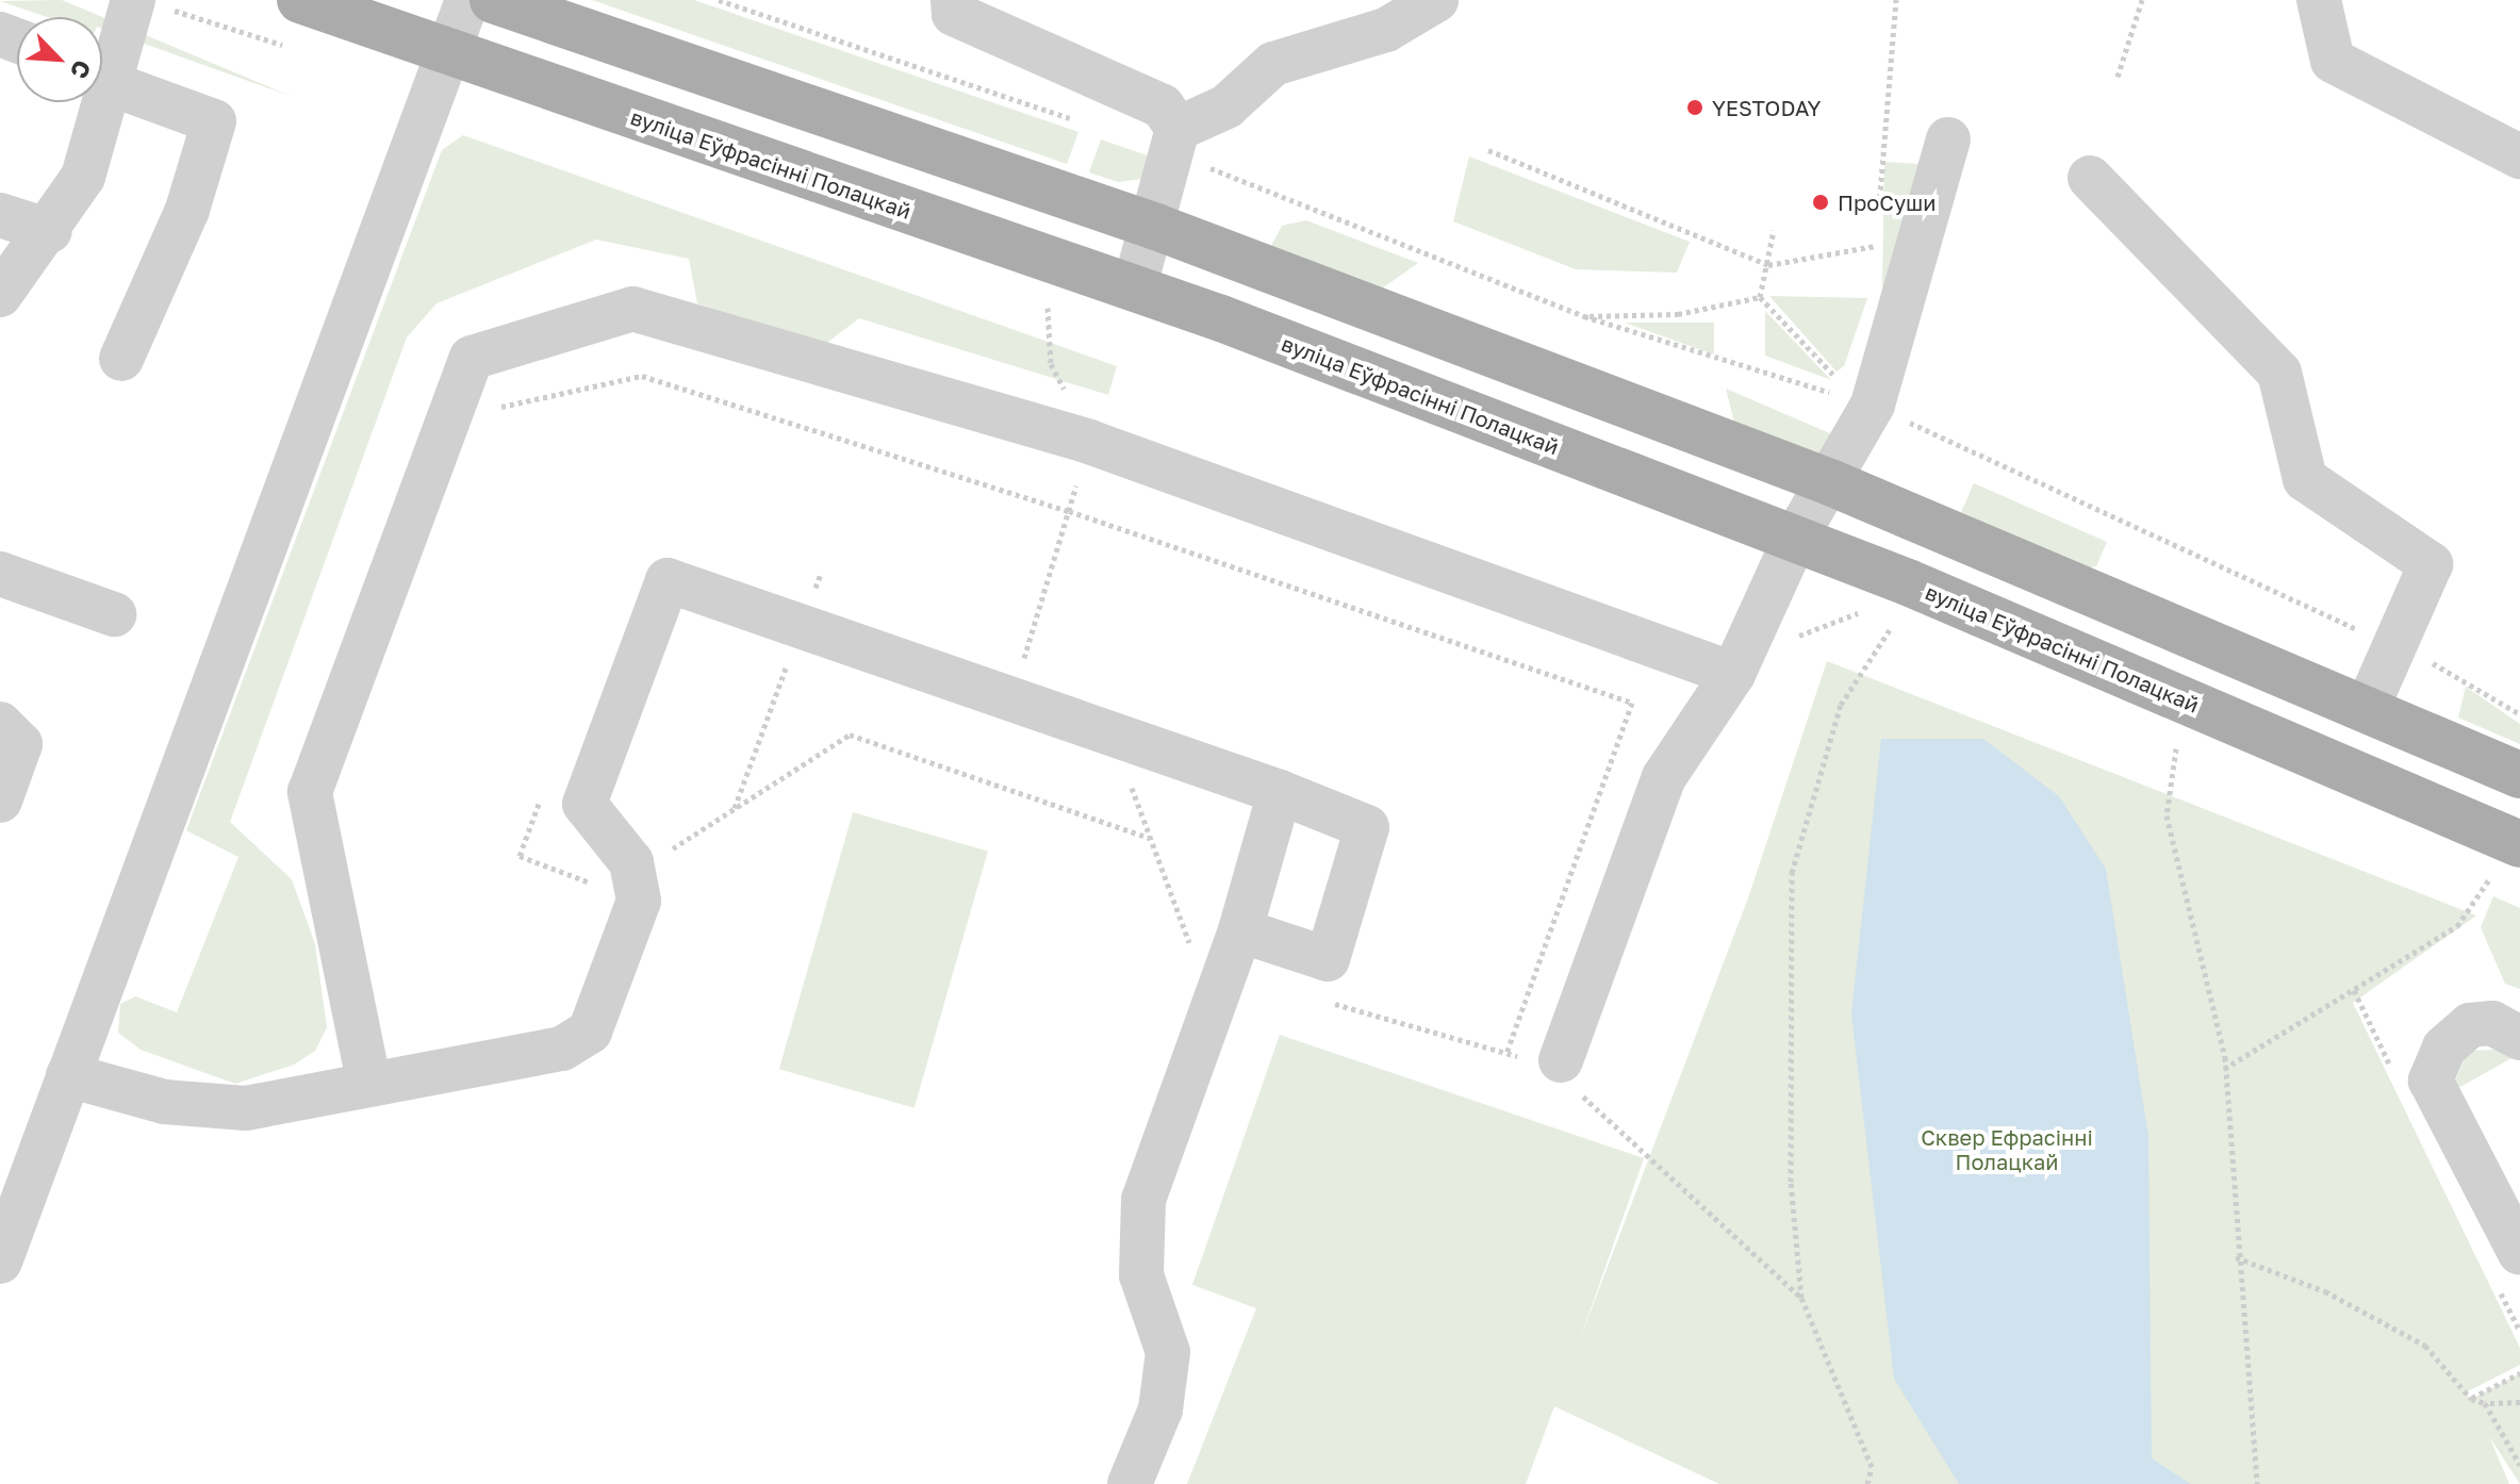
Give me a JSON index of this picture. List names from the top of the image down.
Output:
{
  "streets": {
    "main road": ["вуліца Еўфрасінні Полацкай"]
  },
  "parks": ["Сквер Ефрасінні Полацкай"],
  "places": ["YESTODAY", "ПроСуши"],
  "north": "bottom right"
}
